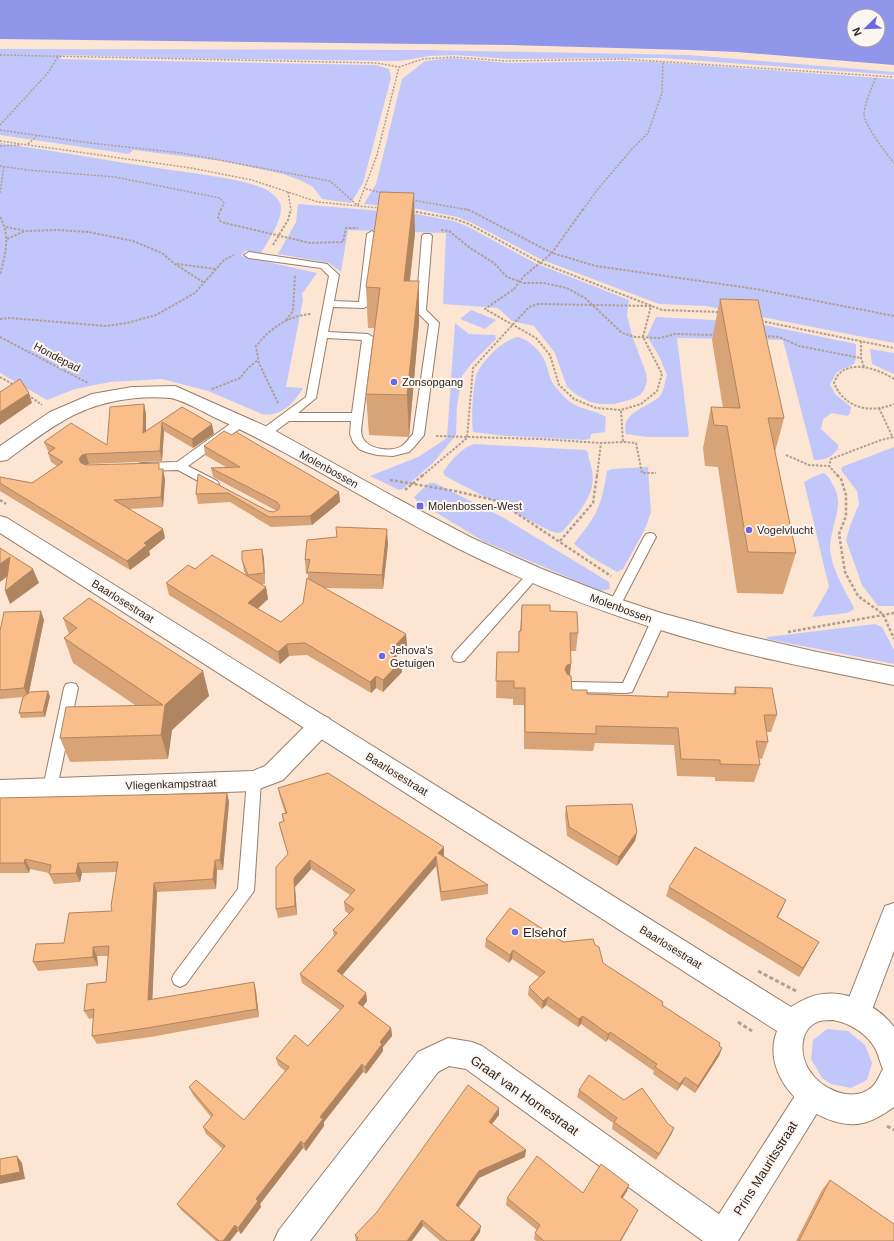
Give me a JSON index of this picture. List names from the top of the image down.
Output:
{
  "streets": {
    "street": [
      "Molenbossen",
      "Baarlosestraat",
      "Vliegenkampstraat",
      "Graaf van Hornestraat",
      "Prins Mauritsstraat"
    ],
    "path": ["Hondepad"]
  },
  "crossings": [
    ["Hondepad", "Molenbossen"],
    ["Baarlosestraat", "Vliegenkampstraat"],
    ["Baarlosestraat", "Prins Mauritsstraat"],
    ["Graaf van Hornestraat", "Prins Mauritsstraat"]
  ],
  "places": {
    "other": [
      "Zonsopgang",
      "Vogelvlucht",
      "Jehova's Getuigen",
      "Elsehof"
    ],
    "transit": ["Molenbossen-West"]
  },
  "north": "bottom left"
}
